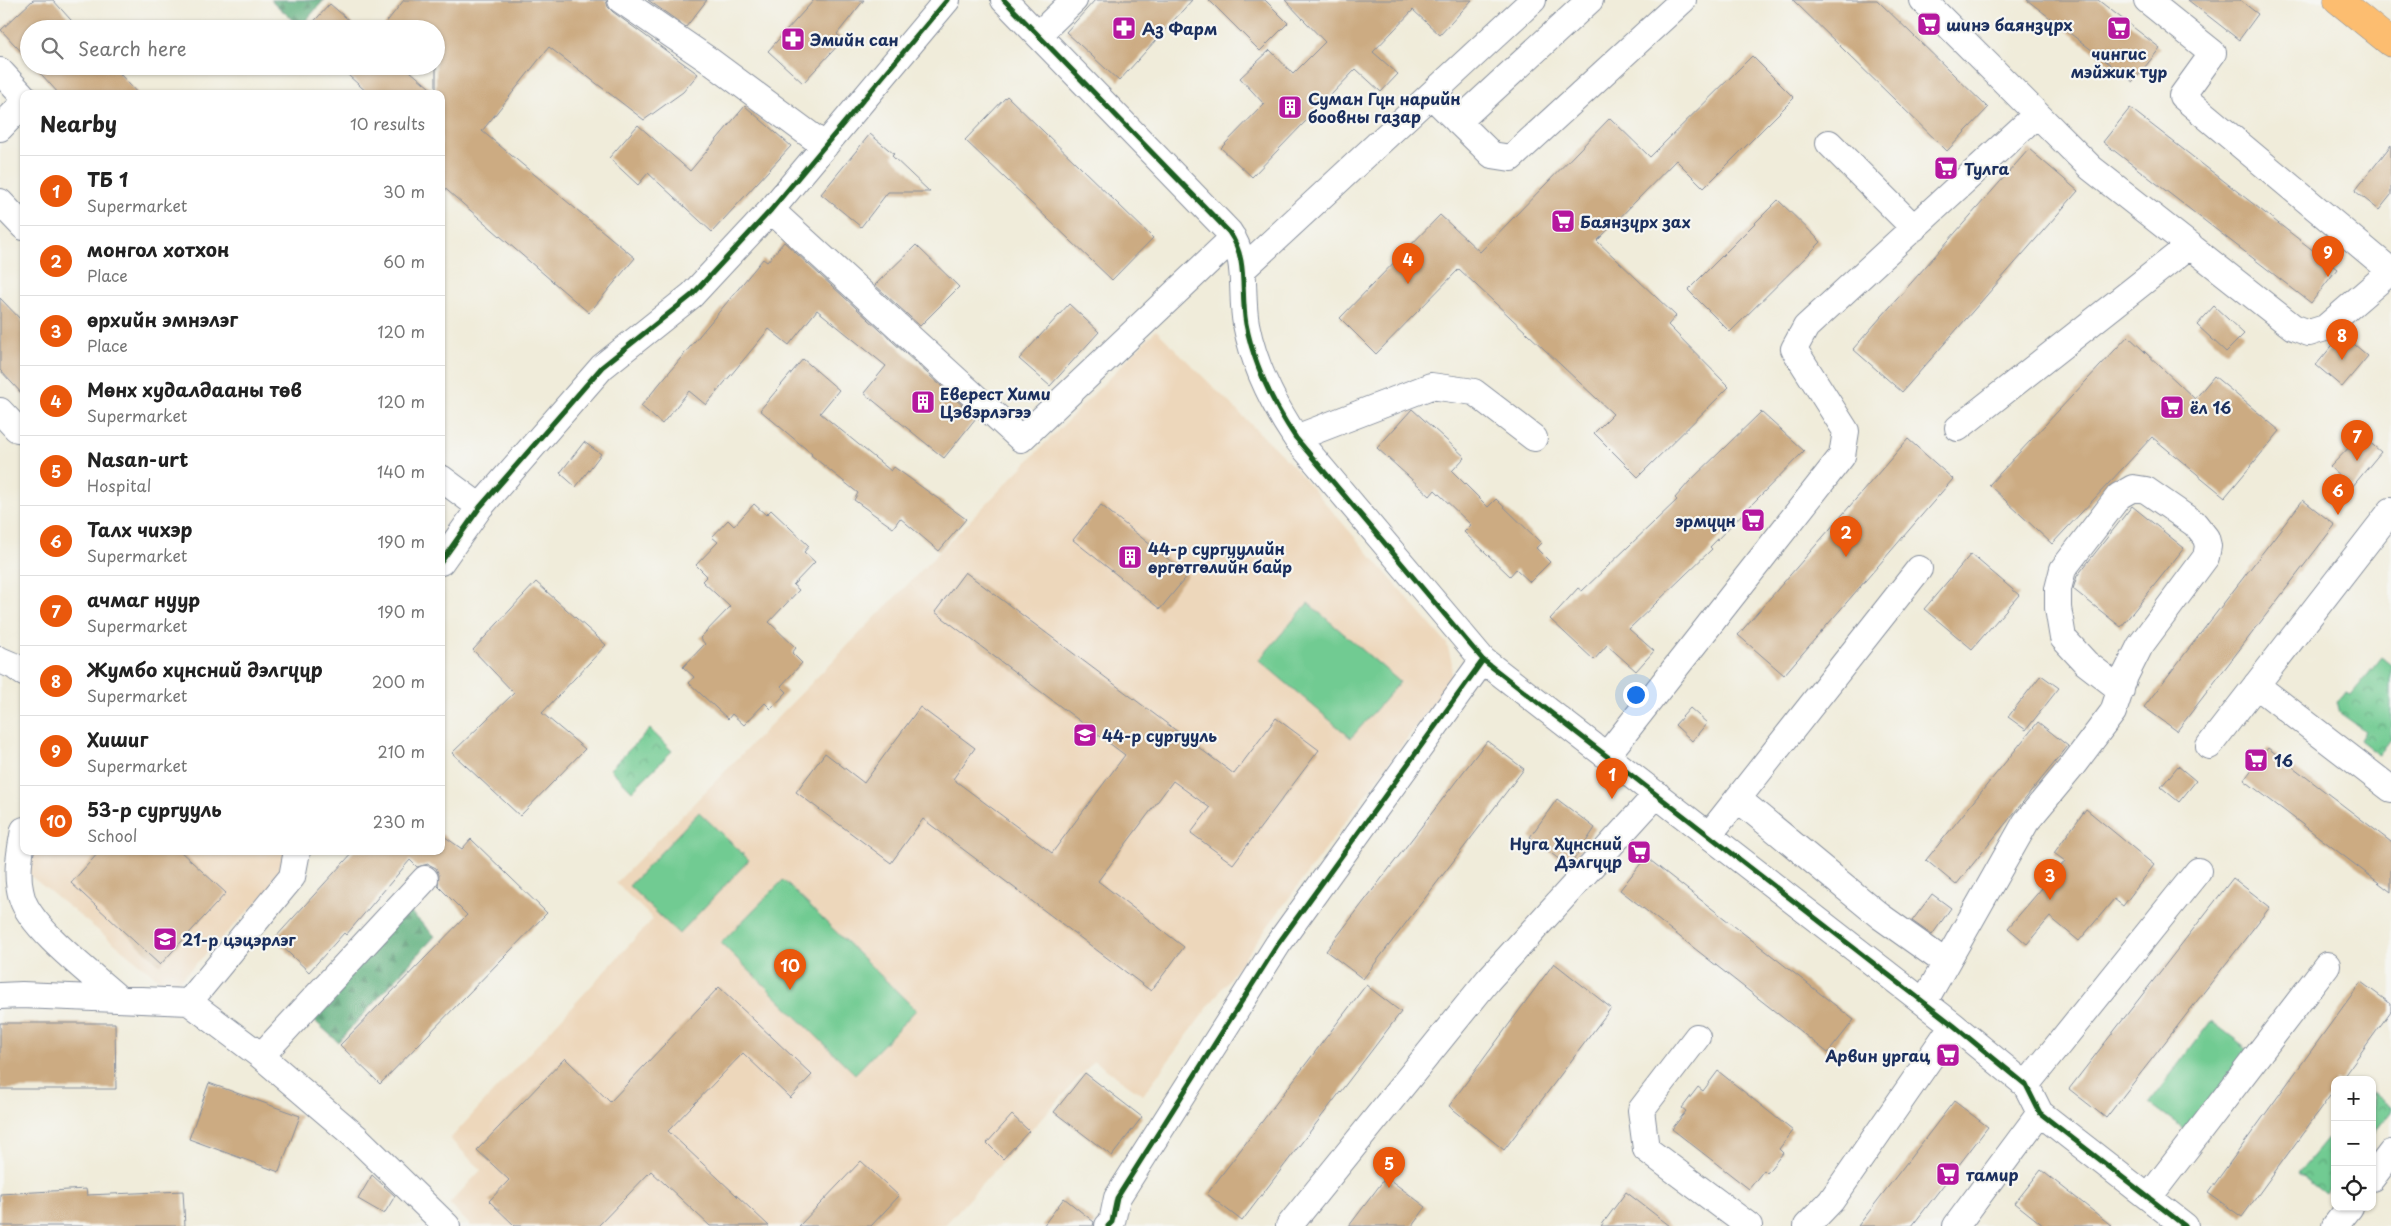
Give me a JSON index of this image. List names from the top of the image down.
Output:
{
  "places": {
    "supermarket": [
      "шинэ баянзүрх",
      "чингис мэйжик тур",
      "Тулга",
      "Баянзүрх зах",
      "ёл 16",
      "эрмүүн",
      "16",
      "Нуга Хүнсний Дэлгүүр",
      "Арвин ургац",
      "тамир"
    ],
    "pharmacy": ["Аз Фарм", "Эмийн сан"],
    "building": ["Суман Гүн нарийн боовны газар", "Еверест Хими Цэвэрлэгээ", "44-р сургуулийн өргөтгөлийн байр"],
    "school or university": ["44-р сургууль", "21-р цэцэрлэг"]
  },
  "page": {
    "search": "Search here",
    "heading": ["Nearby", "10 results"],
    "list": [
      {
        "mark": "1",
        "name": "ТБ 1",
        "note": "Supermarket",
        "value": "30 m"
      },
      {
        "mark": "2",
        "name": "монгол хотхон",
        "note": "Place",
        "value": "60 m"
      },
      {
        "mark": "3",
        "name": "өрхийн эмнэлэг",
        "note": "Place",
        "value": "120 m"
      },
      {
        "mark": "4",
        "name": "Мөнх худалдааны төв",
        "note": "Supermarket",
        "value": "120 m"
      },
      {
        "mark": "5",
        "name": "Nasan-urt",
        "note": "Hospital",
        "value": "140 m"
      },
      {
        "mark": "6",
        "name": "Талх чихэр",
        "note": "Supermarket",
        "value": "190 m"
      },
      {
        "mark": "7",
        "name": "ачмаг нуур",
        "note": "Supermarket",
        "value": "190 m"
      },
      {
        "mark": "8",
        "name": "Жумбо хүнсний дэлгүүр",
        "note": "Supermarket",
        "value": "200 m"
      },
      {
        "mark": "9",
        "name": "Хишиг",
        "note": "Supermarket",
        "value": "210 m"
      },
      {
        "mark": "10",
        "name": "53-р сургууль",
        "note": "School",
        "value": "230 m"
      }
    ],
    "pins": [
      "9",
      "4",
      "8",
      "7",
      "6",
      "2",
      "1",
      "3",
      "10",
      "5"
    ],
    "map_buttons": ["+", "−"]
  }
}
